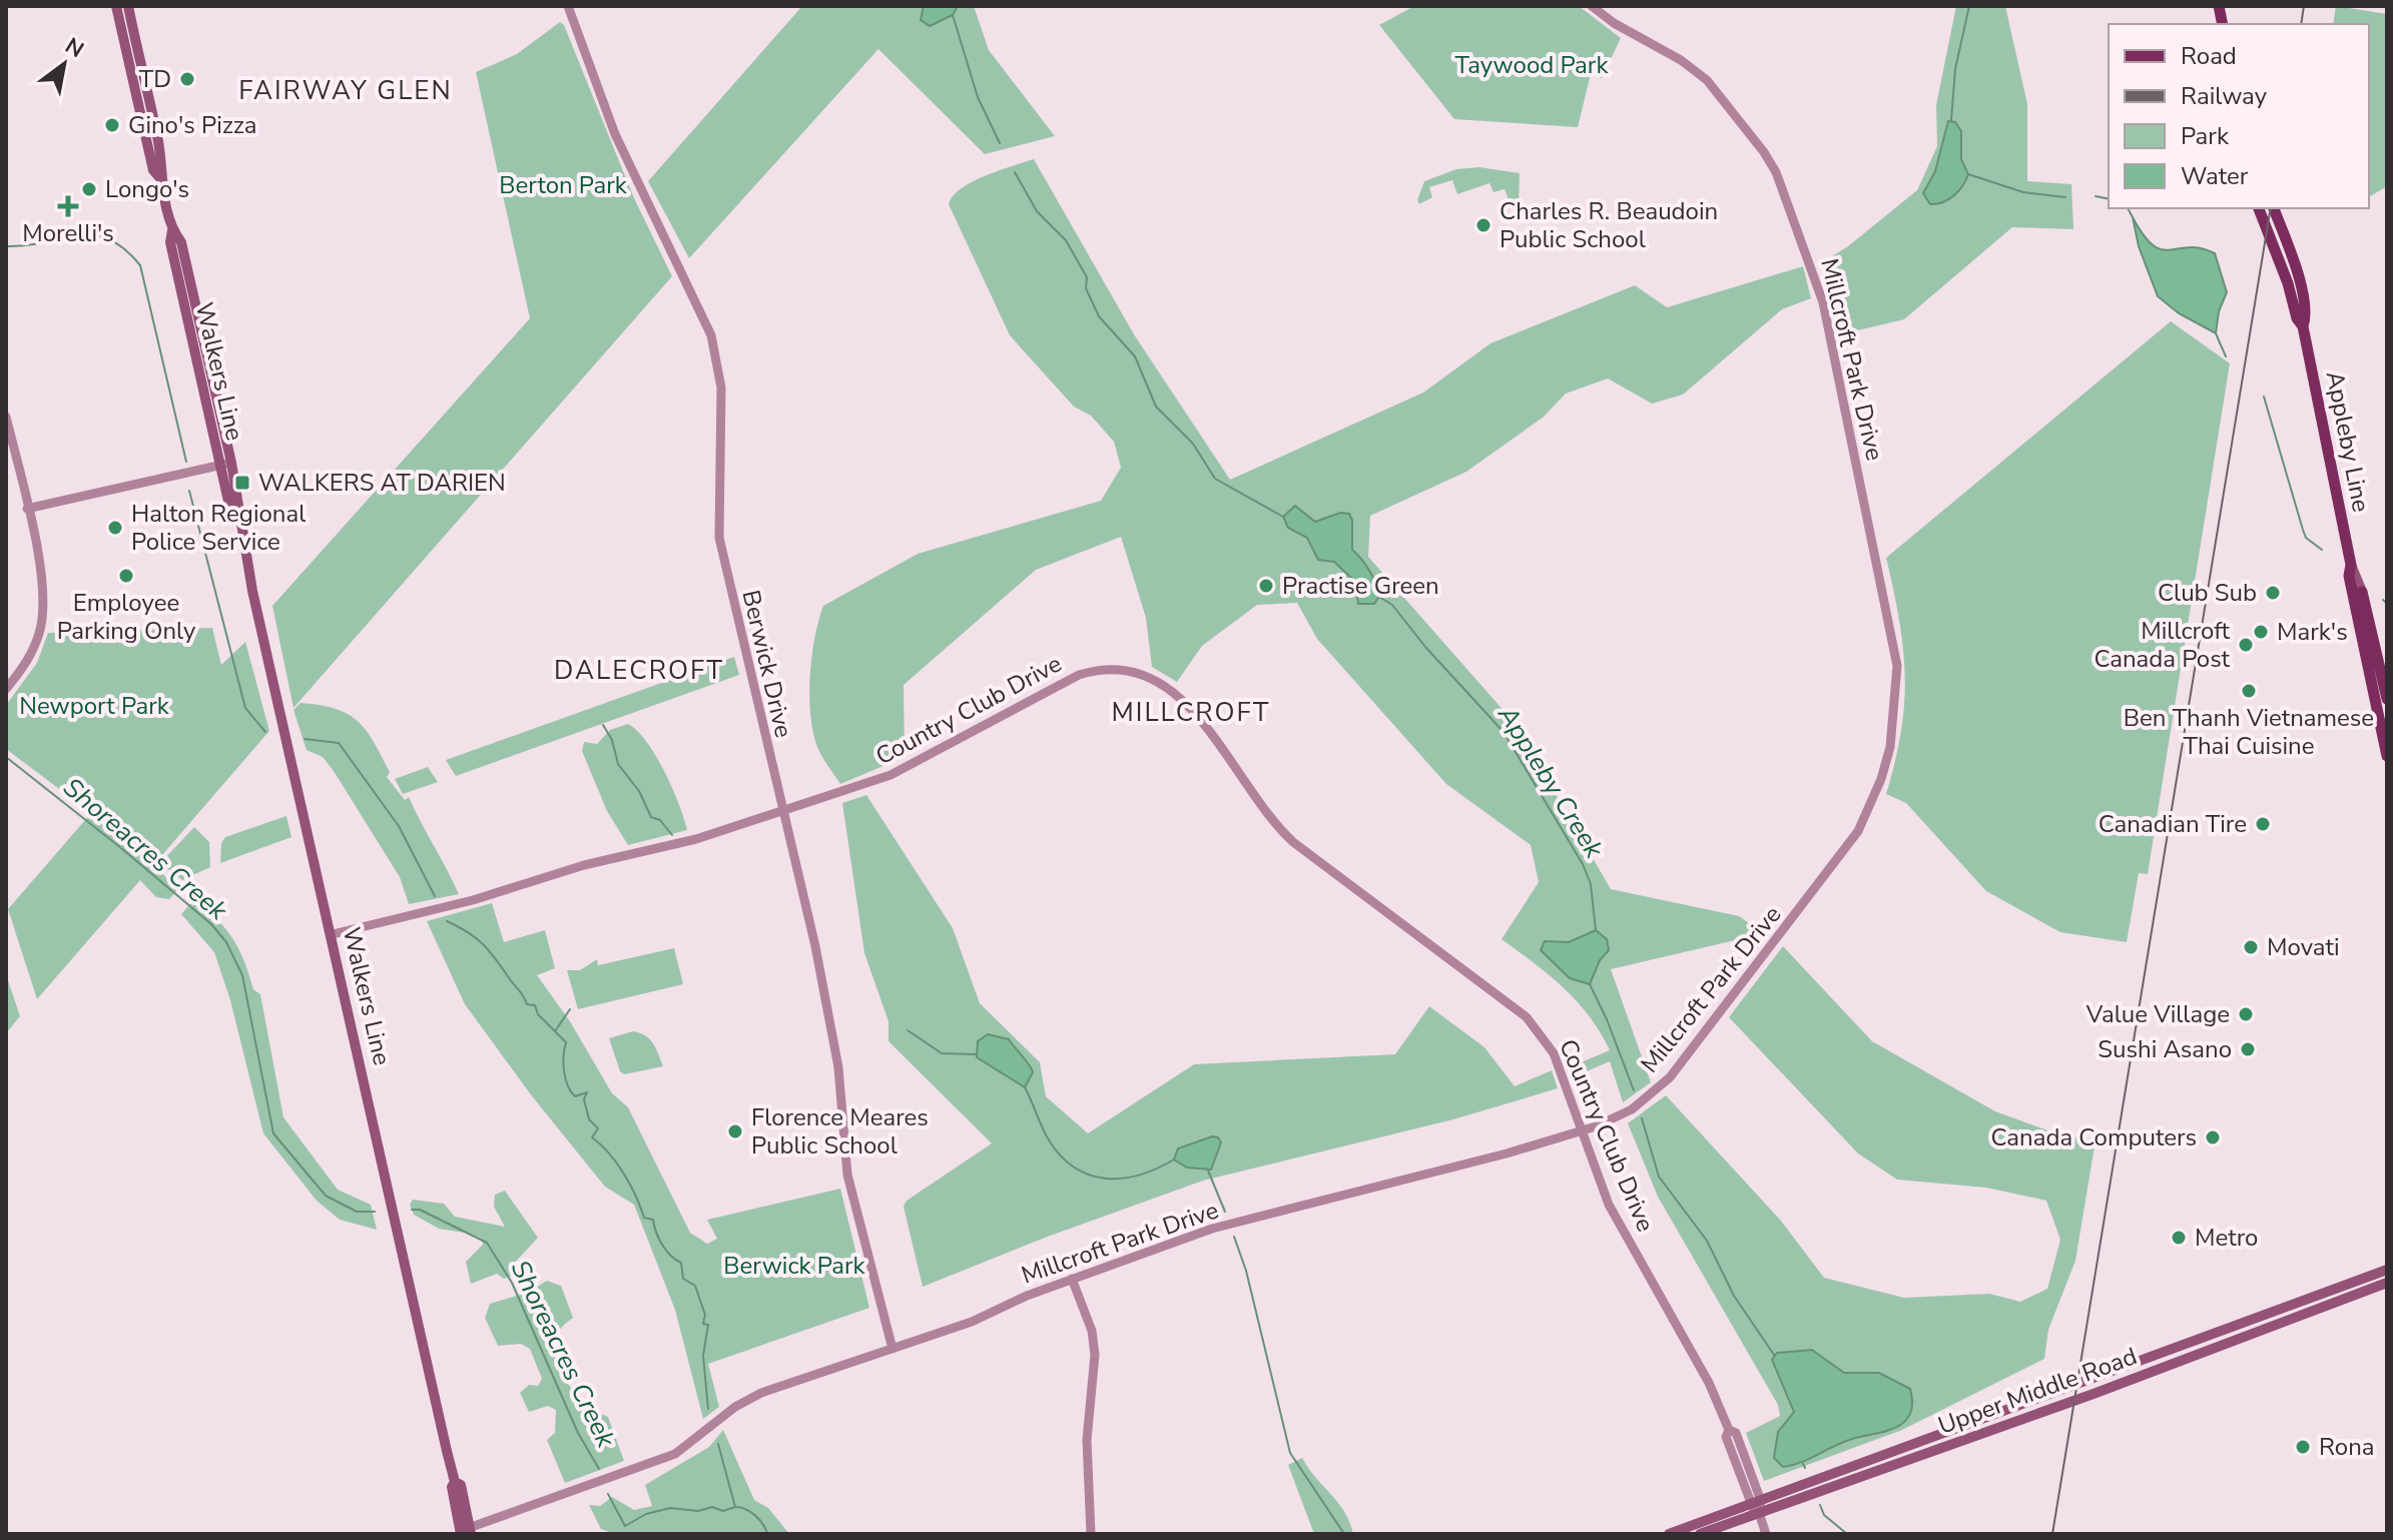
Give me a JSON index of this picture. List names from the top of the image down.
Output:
{
  "streets": {
    "main road": ["Walkers Line", "Appleby Line", "Upper Middle Road"],
    "street": ["Millcroft Park Drive", "Berwick Drive", "Country Club Drive"]
  },
  "crossings": [
    ["Millcroft Park Drive", "Walkers Line"],
    ["Millcroft Park Drive", "Berwick Drive"],
    ["Millcroft Park Drive", "Country Club Drive"],
    ["Walkers Line", "Country Club Drive"],
    ["Berwick Drive", "Country Club Drive"],
    ["Country Club Drive", "Upper Middle Road"]
  ],
  "districts": ["FAIRWAY GLEN", "DALECROFT", "MILLCROFT"],
  "water": ["Appleby Creek", "Shoreacres Creek"],
  "parks": [
    "Taywood Park",
    "Berton Park",
    "Newport Park",
    "Berwick Park"
  ],
  "places": {
    "other": [
      "TD",
      "Gino's Pizza",
      "Longo's",
      "Charles R. Beaudoin Public School",
      "Halton Regional Police Service",
      "Employee Parking Only",
      "Practise Green",
      "Club Sub",
      "Mark's",
      "Millcroft Canada Post",
      "Ben Thanh Vietnamese Thai Cuisine",
      "Canadian Tire",
      "Movati",
      "Value Village",
      "Sushi Asano",
      "Florence Meares Public School",
      "Canada Computers",
      "Metro",
      "Rona"
    ],
    "health": ["Morelli's"],
    "transit": ["WALKERS AT DARIEN"]
  },
  "legend": [
    "Road",
    "Railway",
    "Park",
    "Water"
  ],
  "north": "top right"
}
